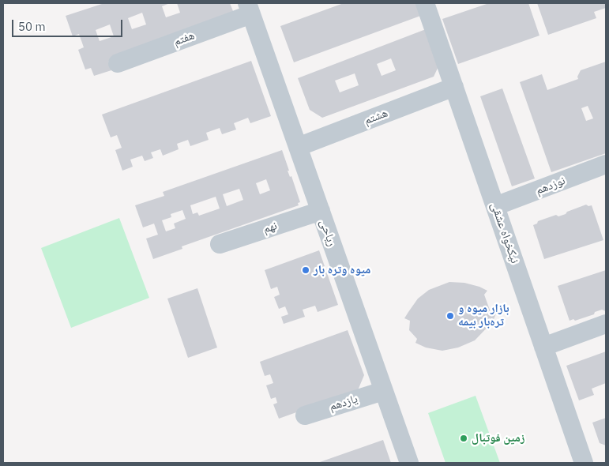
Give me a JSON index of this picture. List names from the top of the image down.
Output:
{
  "streets": {
    "street": [
      "هفتم",
      "هشتم",
      "نوزدهم",
      "نهم",
      "ریاحی",
      "نیکخواه عشقی",
      "یازدهم"
    ]
  },
  "crossings": [
    ["هفتم", "ریاحی"],
    ["هشتم", "ریاحی"],
    ["هشتم", "نیکخواه عشقی"],
    ["نوزدهم", "نیکخواه عشقی"],
    ["نهم", "ریاحی"],
    ["ریاحی", "یازدهم"]
  ],
  "places": ["میوه وتره بار", "بازار میوه و تره‌بار بیمه", "زمین فوتبال"],
  "scale_bar": "50 m"
}
